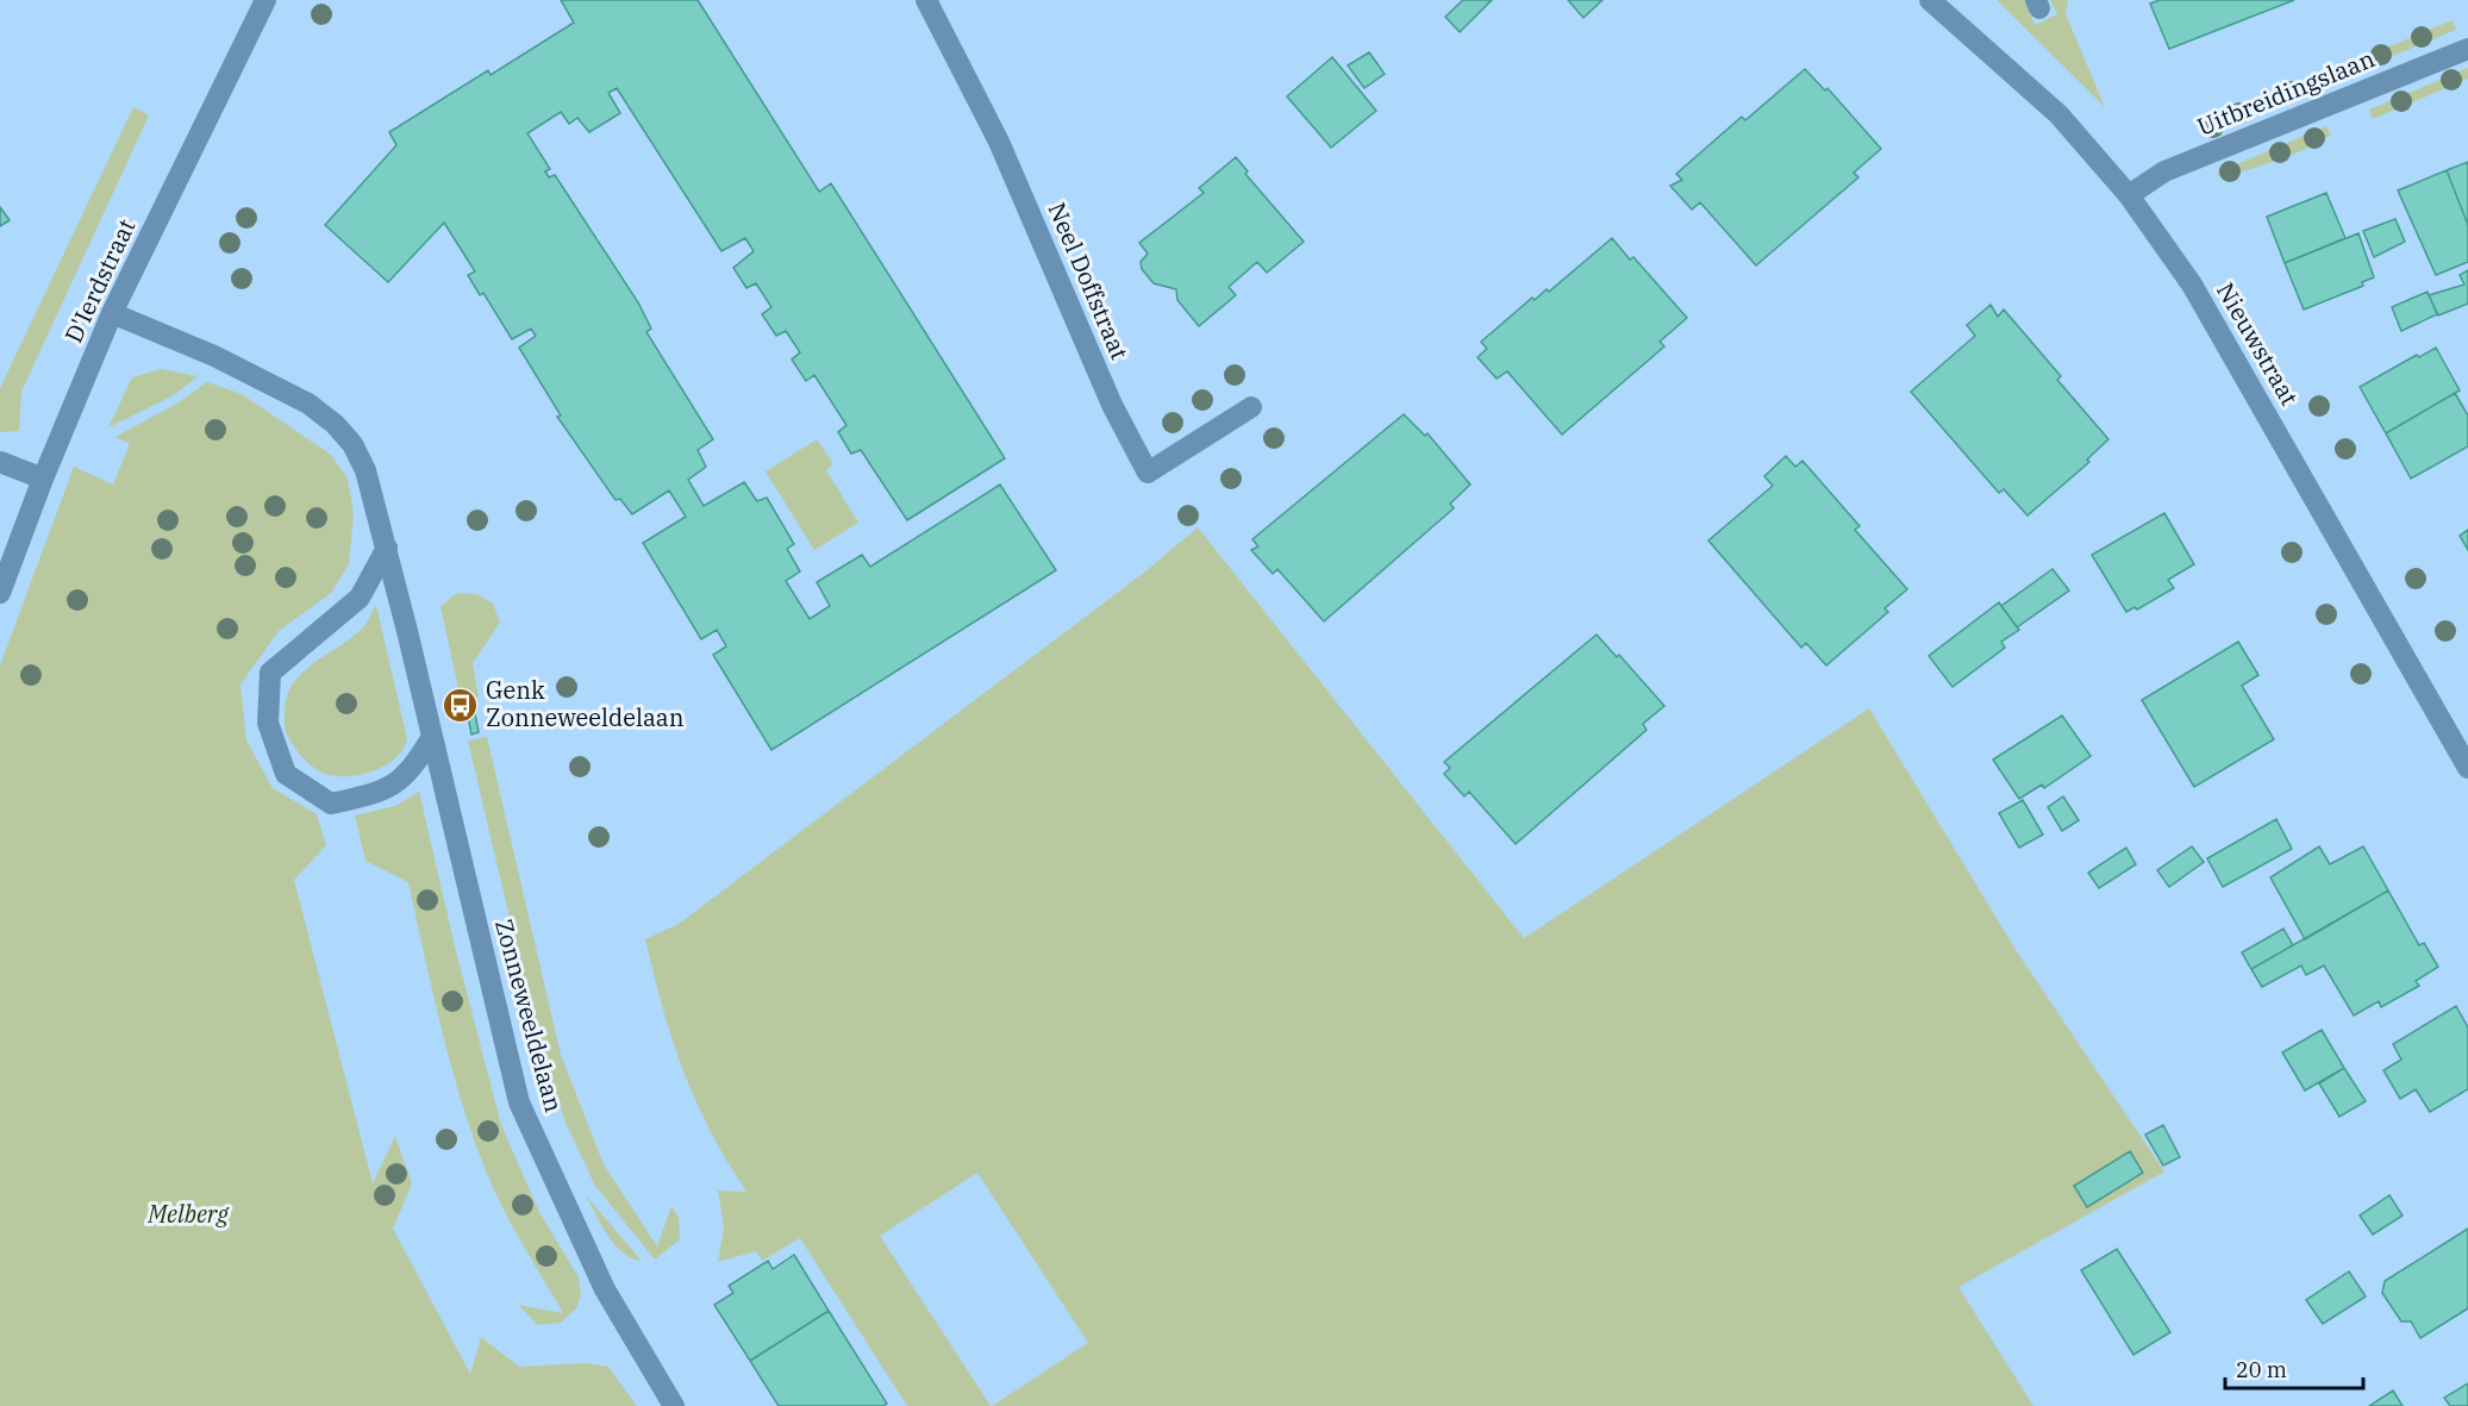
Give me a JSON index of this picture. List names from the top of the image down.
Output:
{
  "streets": {
    "street": [
      "Uitbreidingslaan",
      "D'Ierdstraat",
      "Neel Doffstraat",
      "Nieuwstraat",
      "Zonneweeldelaan"
    ]
  },
  "crossings": [
    ["Uitbreidingslaan", "Nieuwstraat"],
    ["D'Ierdstraat", "Zonneweeldelaan"]
  ],
  "parks": ["Melberg"],
  "places": {
    "bus stop": ["Genk Zonneweeldelaan"]
  },
  "scale_bar": "20 m"
}
